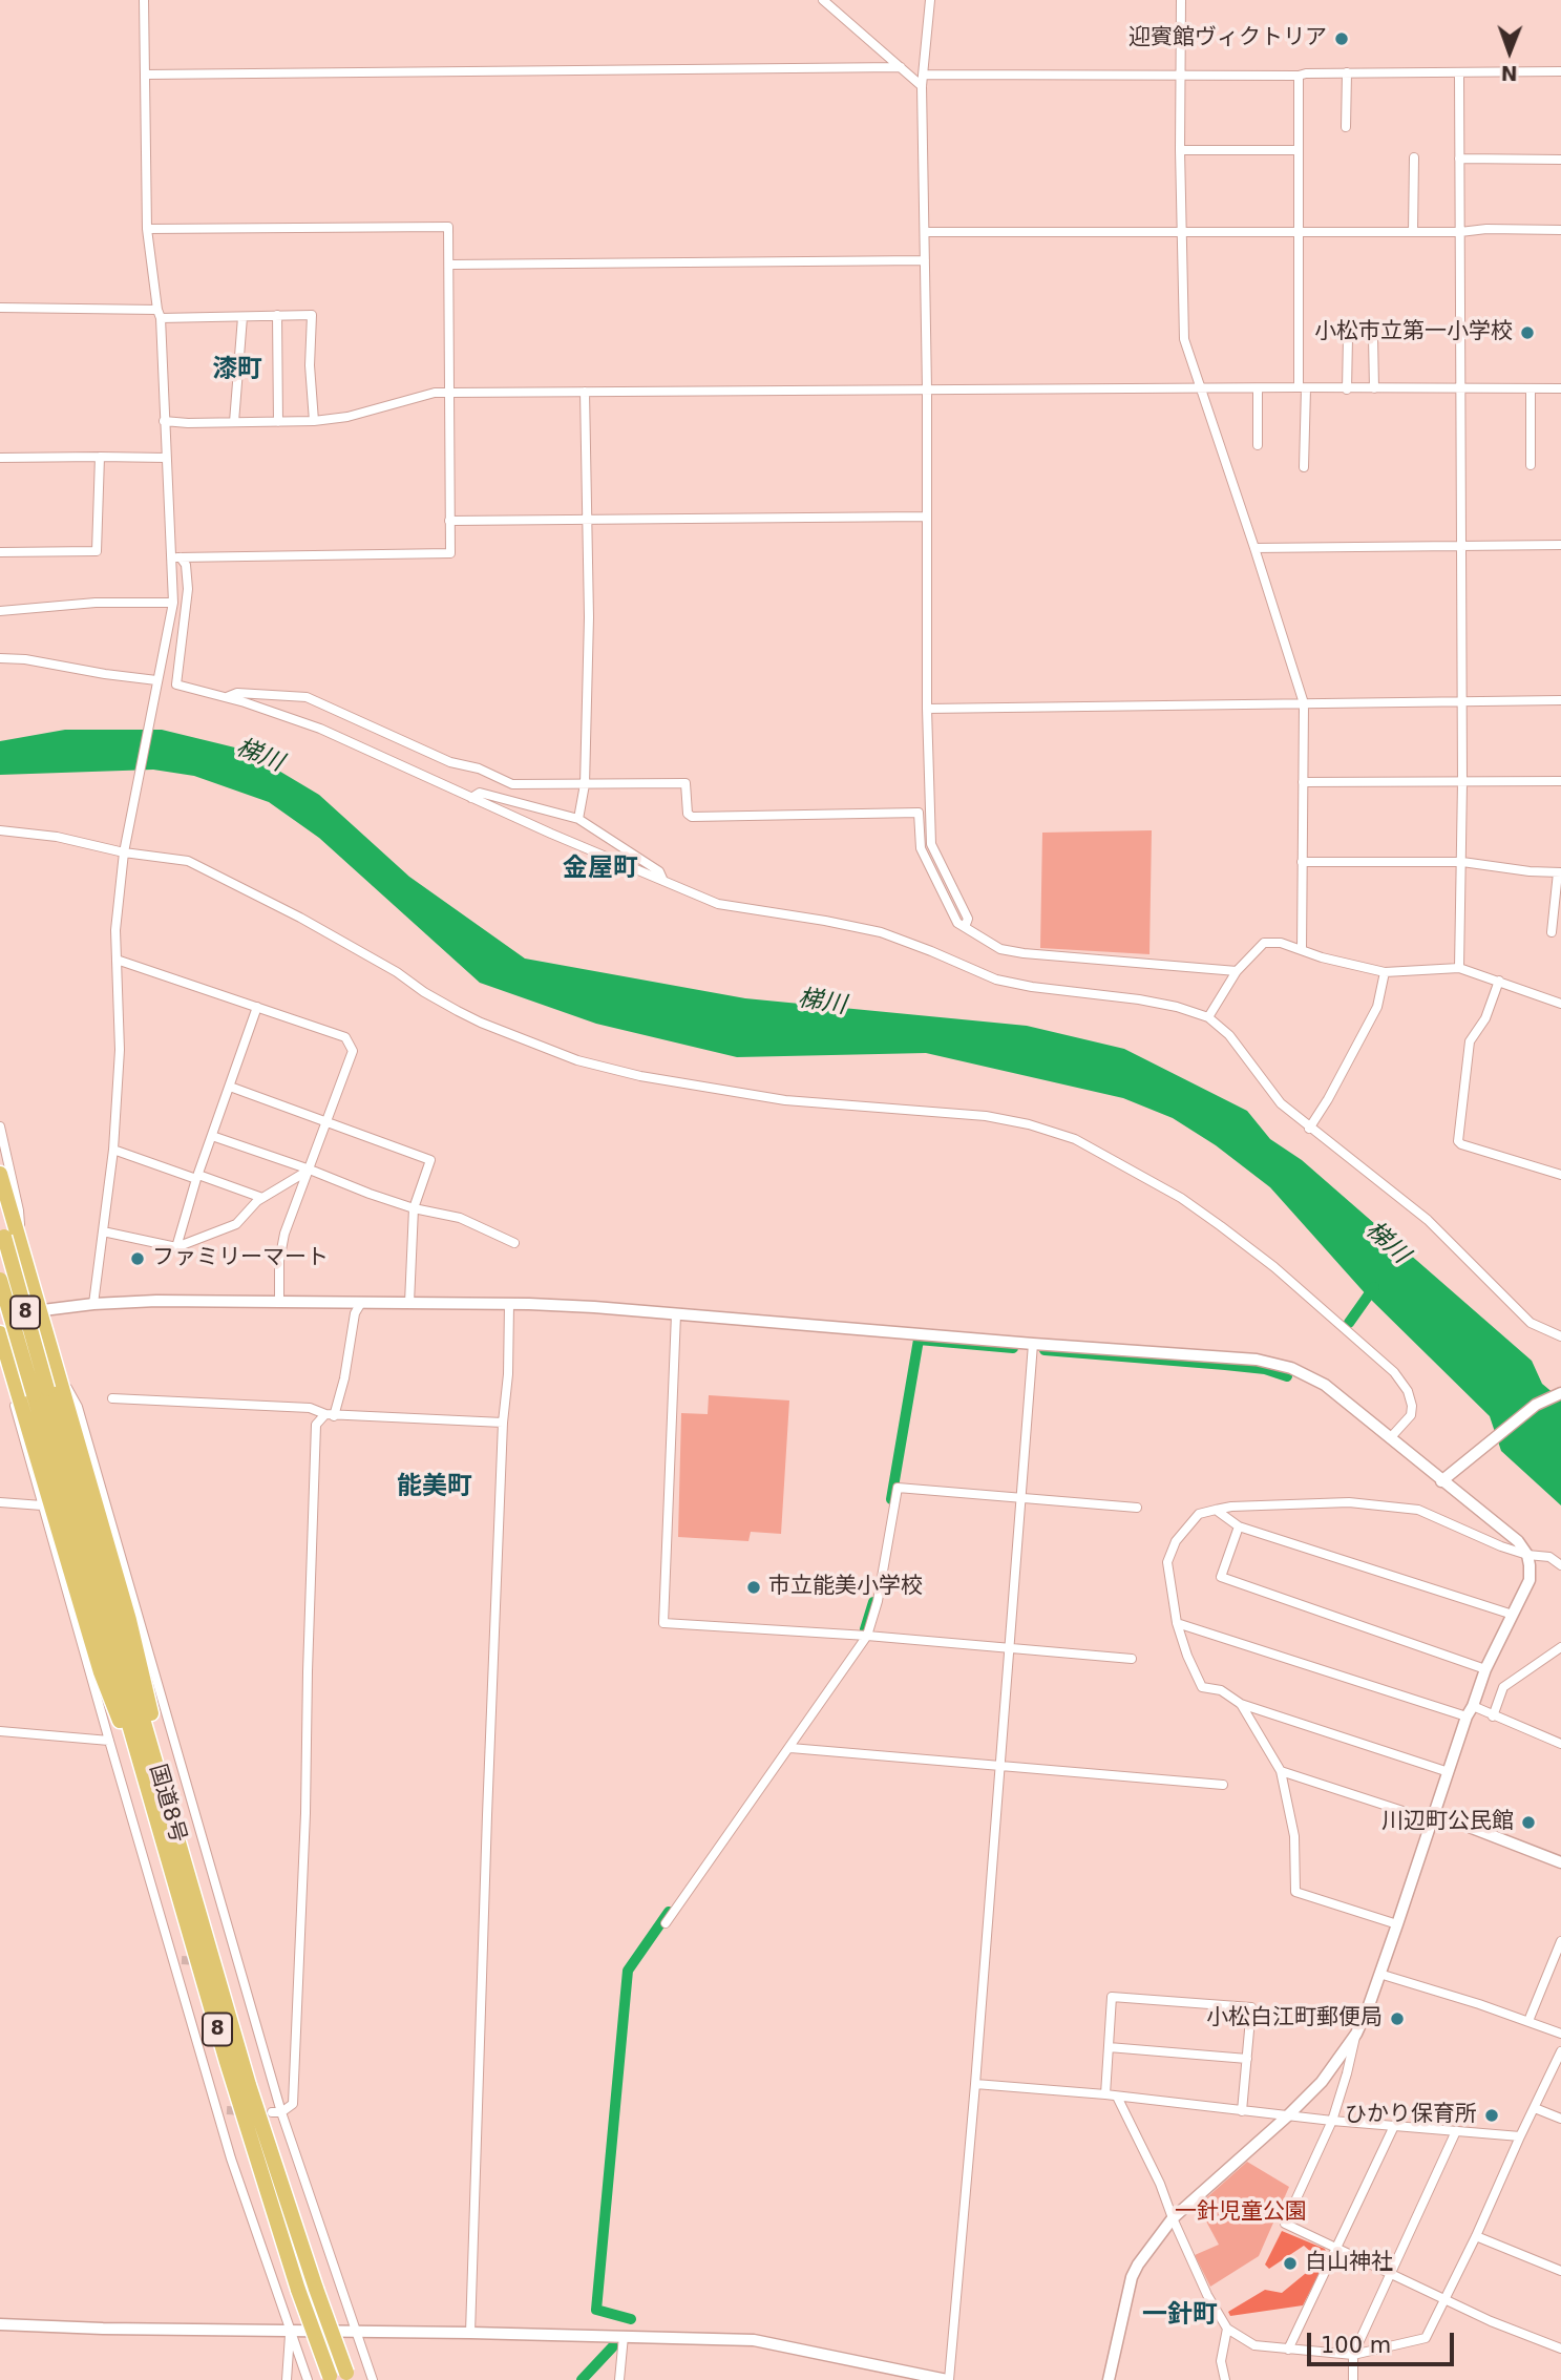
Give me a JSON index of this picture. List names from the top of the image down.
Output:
{
  "streets": {
    "highway": ["8", "国道8号"]
  },
  "districts": [
    "漆町",
    "金屋町",
    "能美町",
    "一針町"
  ],
  "water": ["梯川"],
  "parks": ["一針児童公園"],
  "places": [
    "迎賓館ヴィクトリア",
    "小松市立第一小学校",
    "ファミリーマート",
    "市立能美小学校",
    "川辺町公民館",
    "小松白江町郵便局",
    "ひかり保育所",
    "白山神社"
  ],
  "scale_bar": "100 m",
  "north": "bottom"
}
